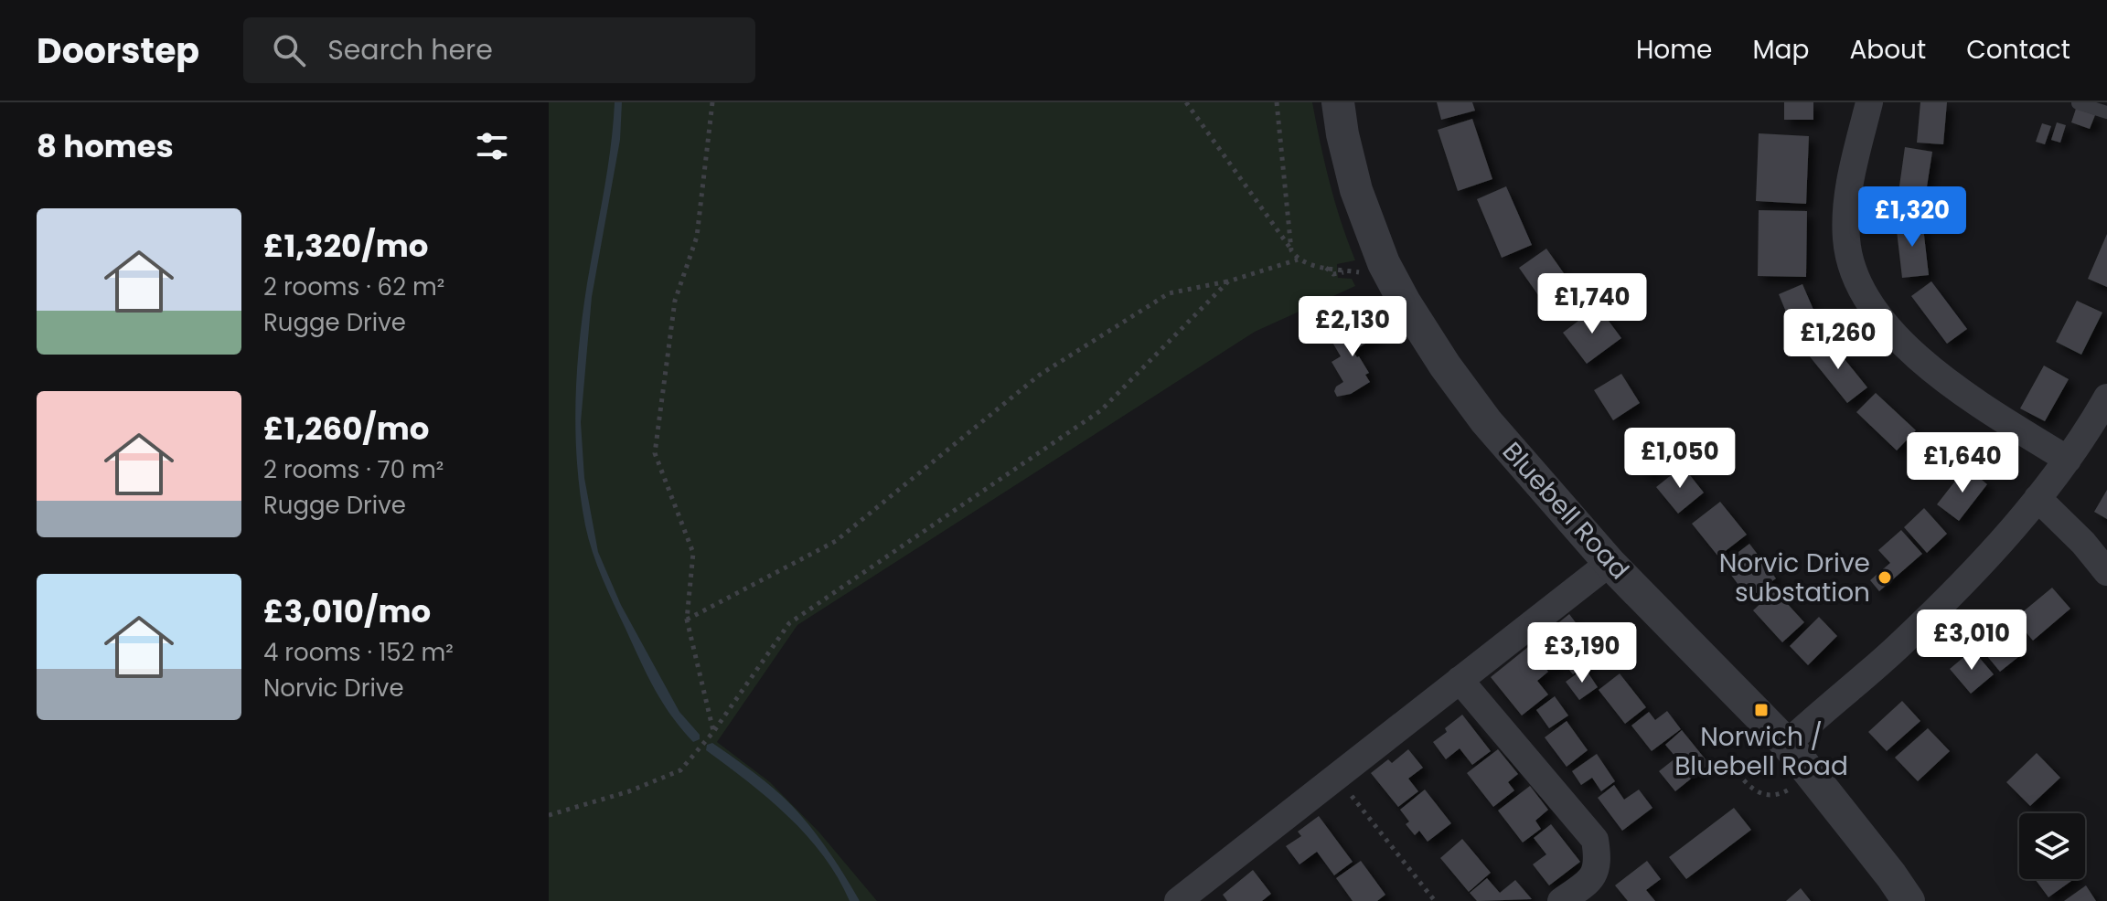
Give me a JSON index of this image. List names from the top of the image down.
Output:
{
  "streets": {
    "street": ["Bluebell Road"]
  },
  "places": {
    "other": ["Norvic Drive substation"],
    "transit": ["Norwich / Bluebell Road"]
  },
  "page": {
    "header": "Doorstep",
    "search": "Search here",
    "nav": [
      "Home",
      "Map",
      "About",
      "Contact"
    ],
    "heading": "8 homes",
    "price": [
      "£1,320",
      "£1,740",
      "£2,130",
      "£1,260",
      "£1,050",
      "£1,640",
      "£3,010",
      "£3,190"
    ],
    "list": [
      {
        "name": "£1,320/mo",
        "note": "2 rooms · 62 m² · Rugge Drive"
      },
      {
        "name": "£1,260/mo",
        "note": "2 rooms · 70 m² · Rugge Drive"
      },
      {
        "name": "£3,010/mo",
        "note": "4 rooms · 152 m² · Norvic Drive"
      }
    ]
  }
}
